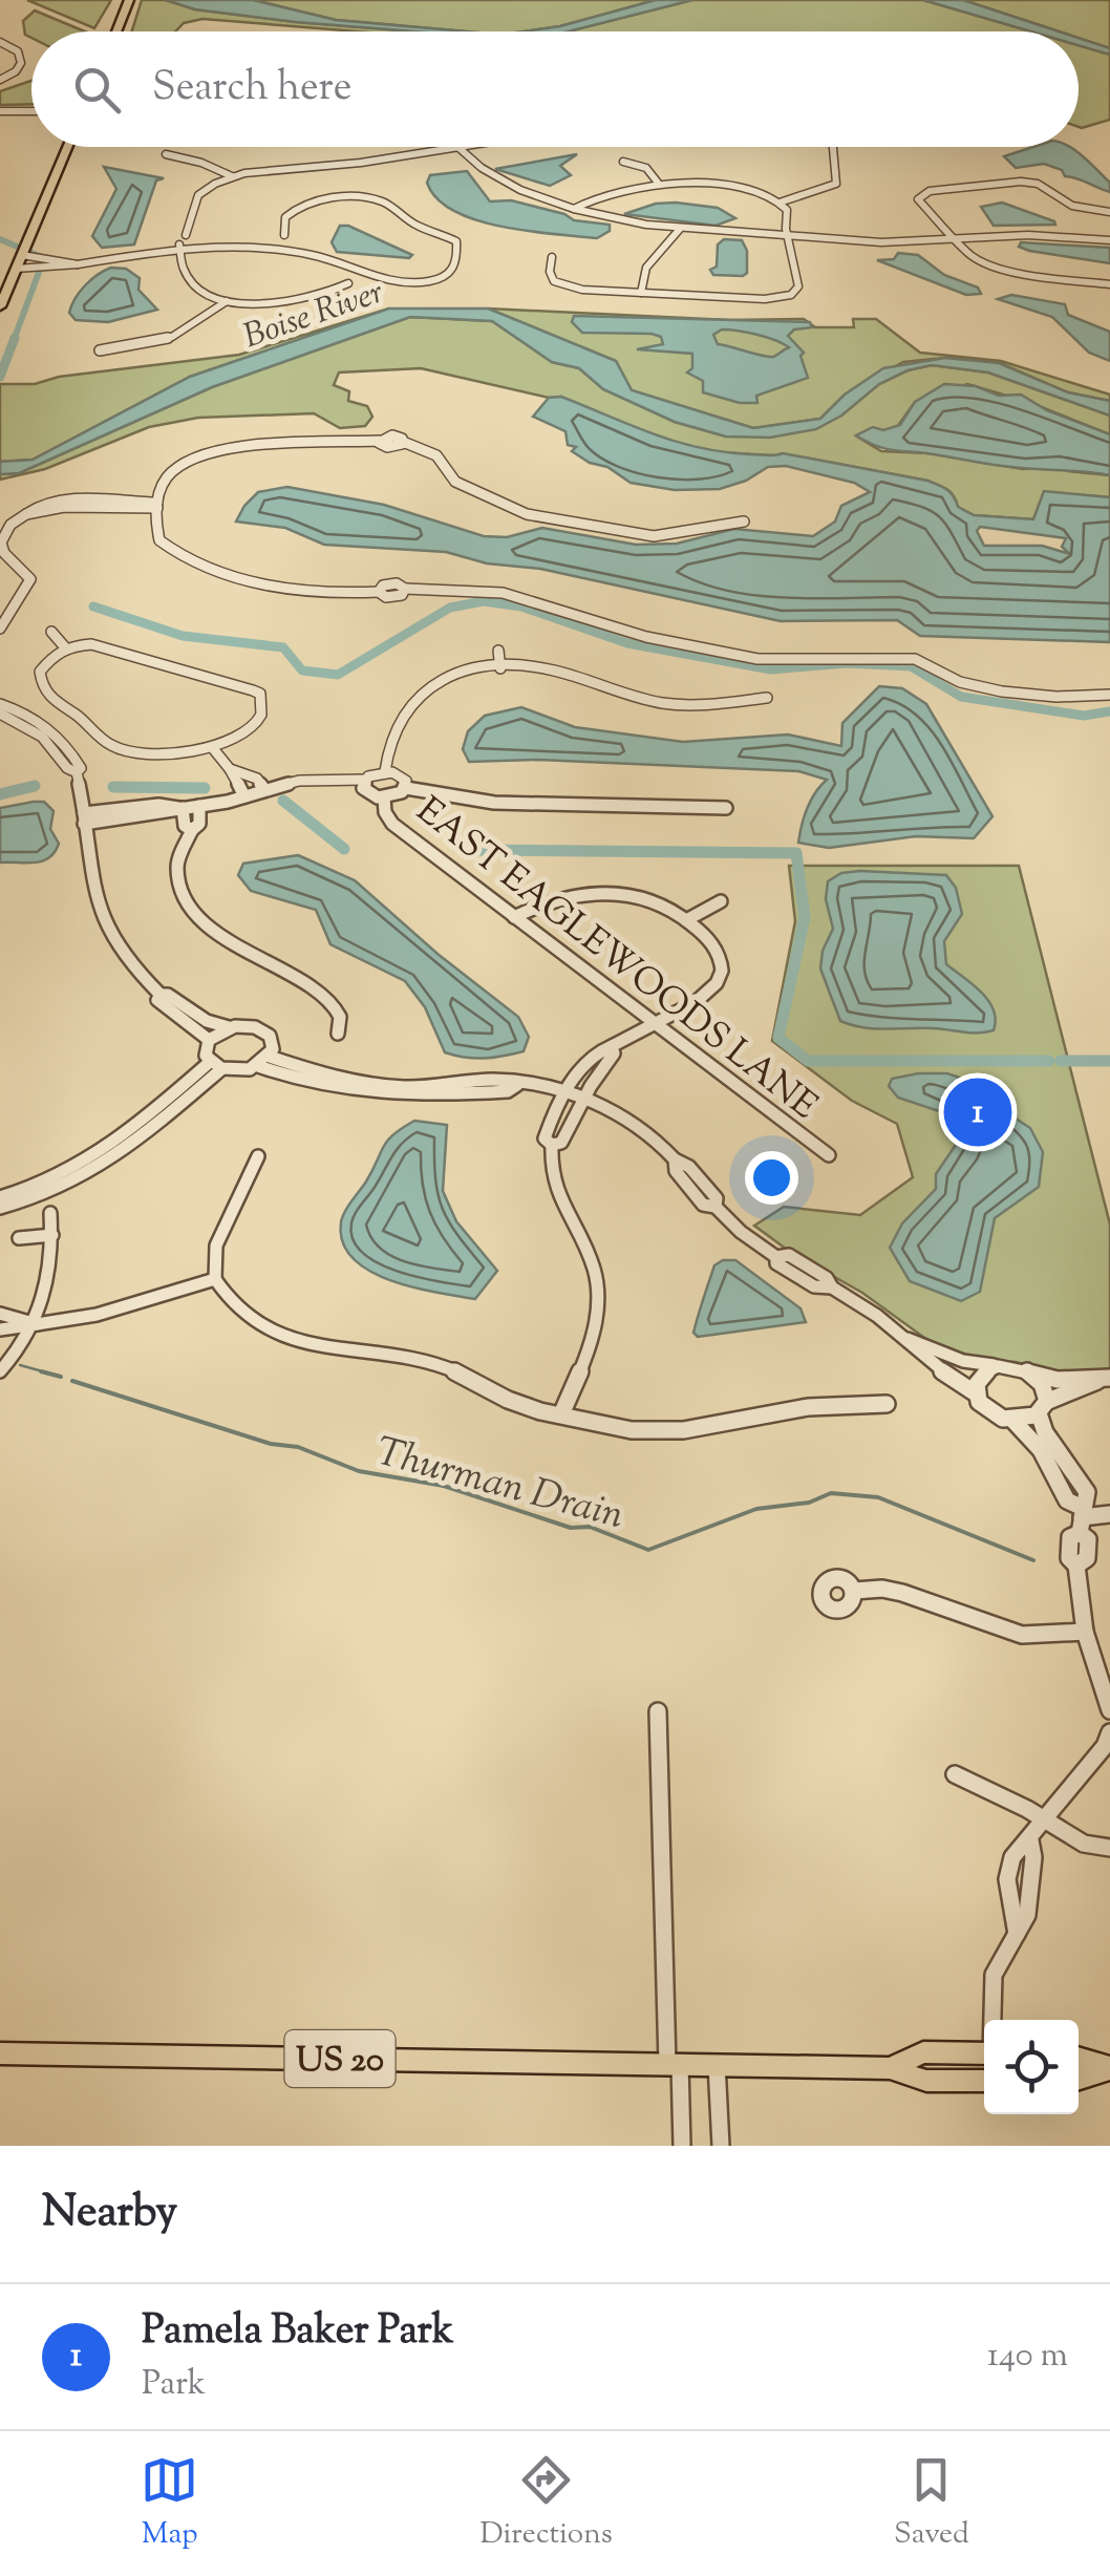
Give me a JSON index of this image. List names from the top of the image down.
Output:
{
  "streets": {
    "main road": ["US 20"],
    "street": ["EAST EAGLEWOODS LANE"]
  },
  "water": ["Boise River", "Thurman Drain"],
  "page": {
    "search": "Search here",
    "pins": "1",
    "heading": "Nearby",
    "list": [
      {
        "mark": "1",
        "name": "Pamela Baker Park",
        "note": "Park",
        "value": "140 m"
      }
    ],
    "nav": ["Map", "Directions", "Saved"]
  }
}
